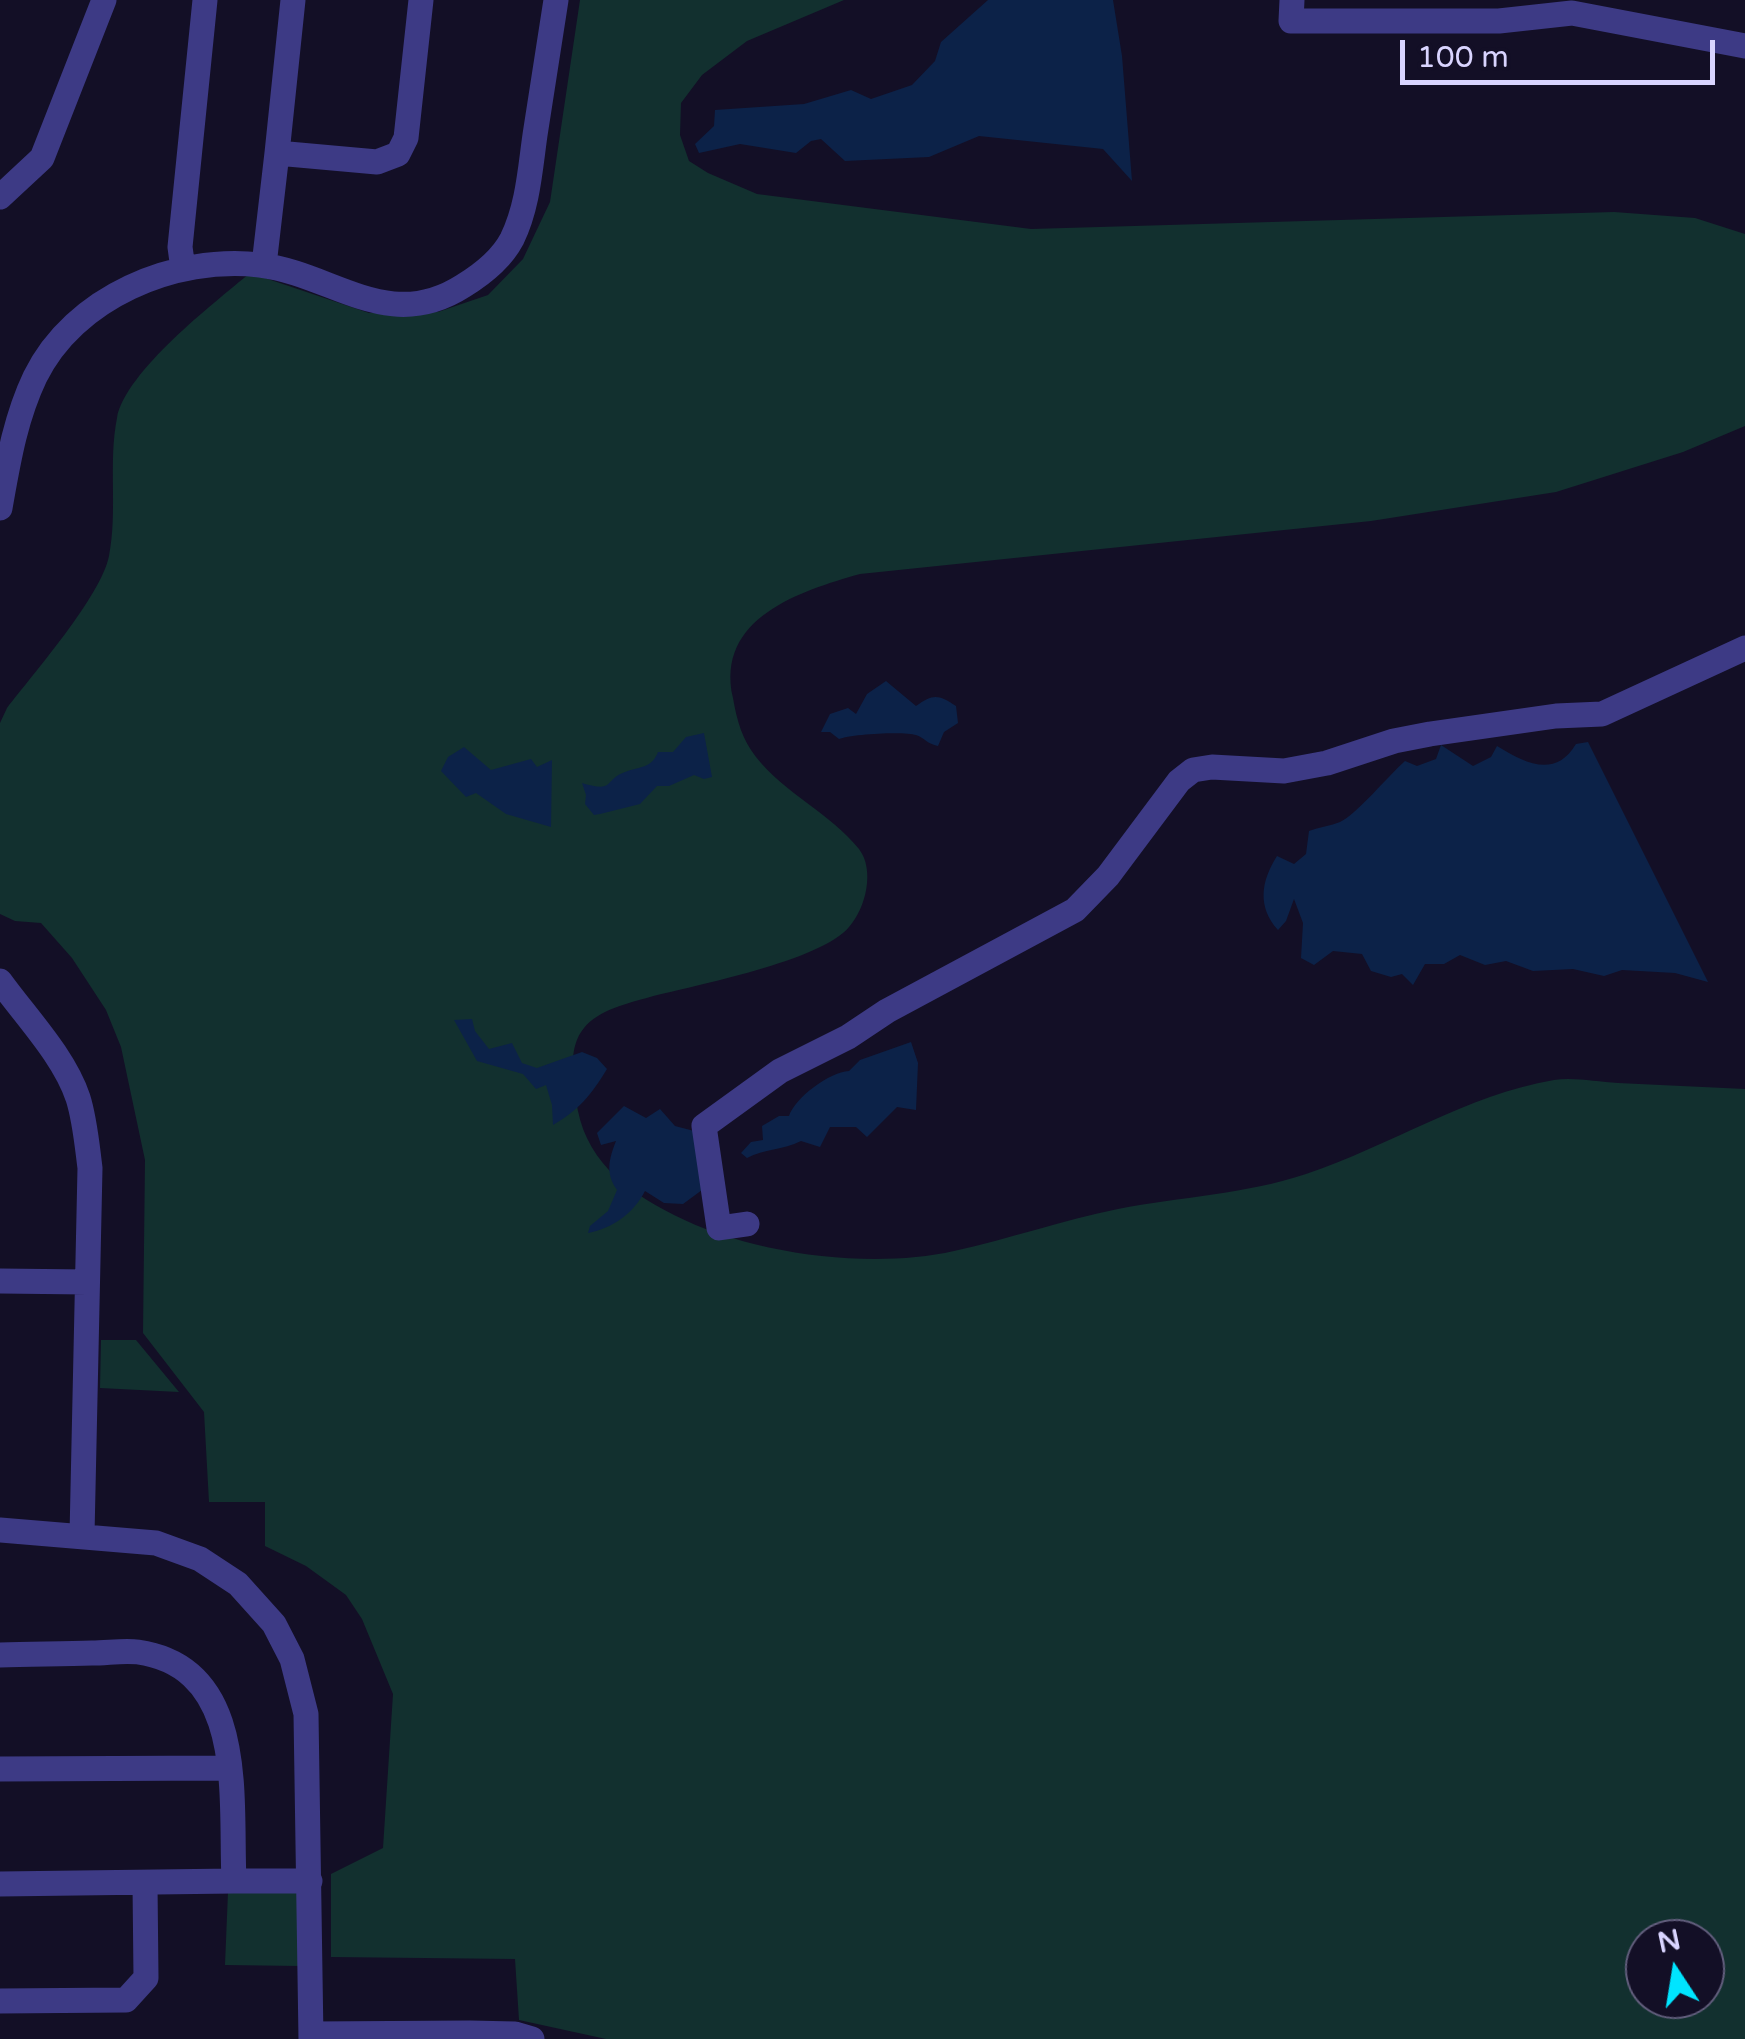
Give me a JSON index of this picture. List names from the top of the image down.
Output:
{
  "scale_bar": "100 m",
  "north": "top"
}
